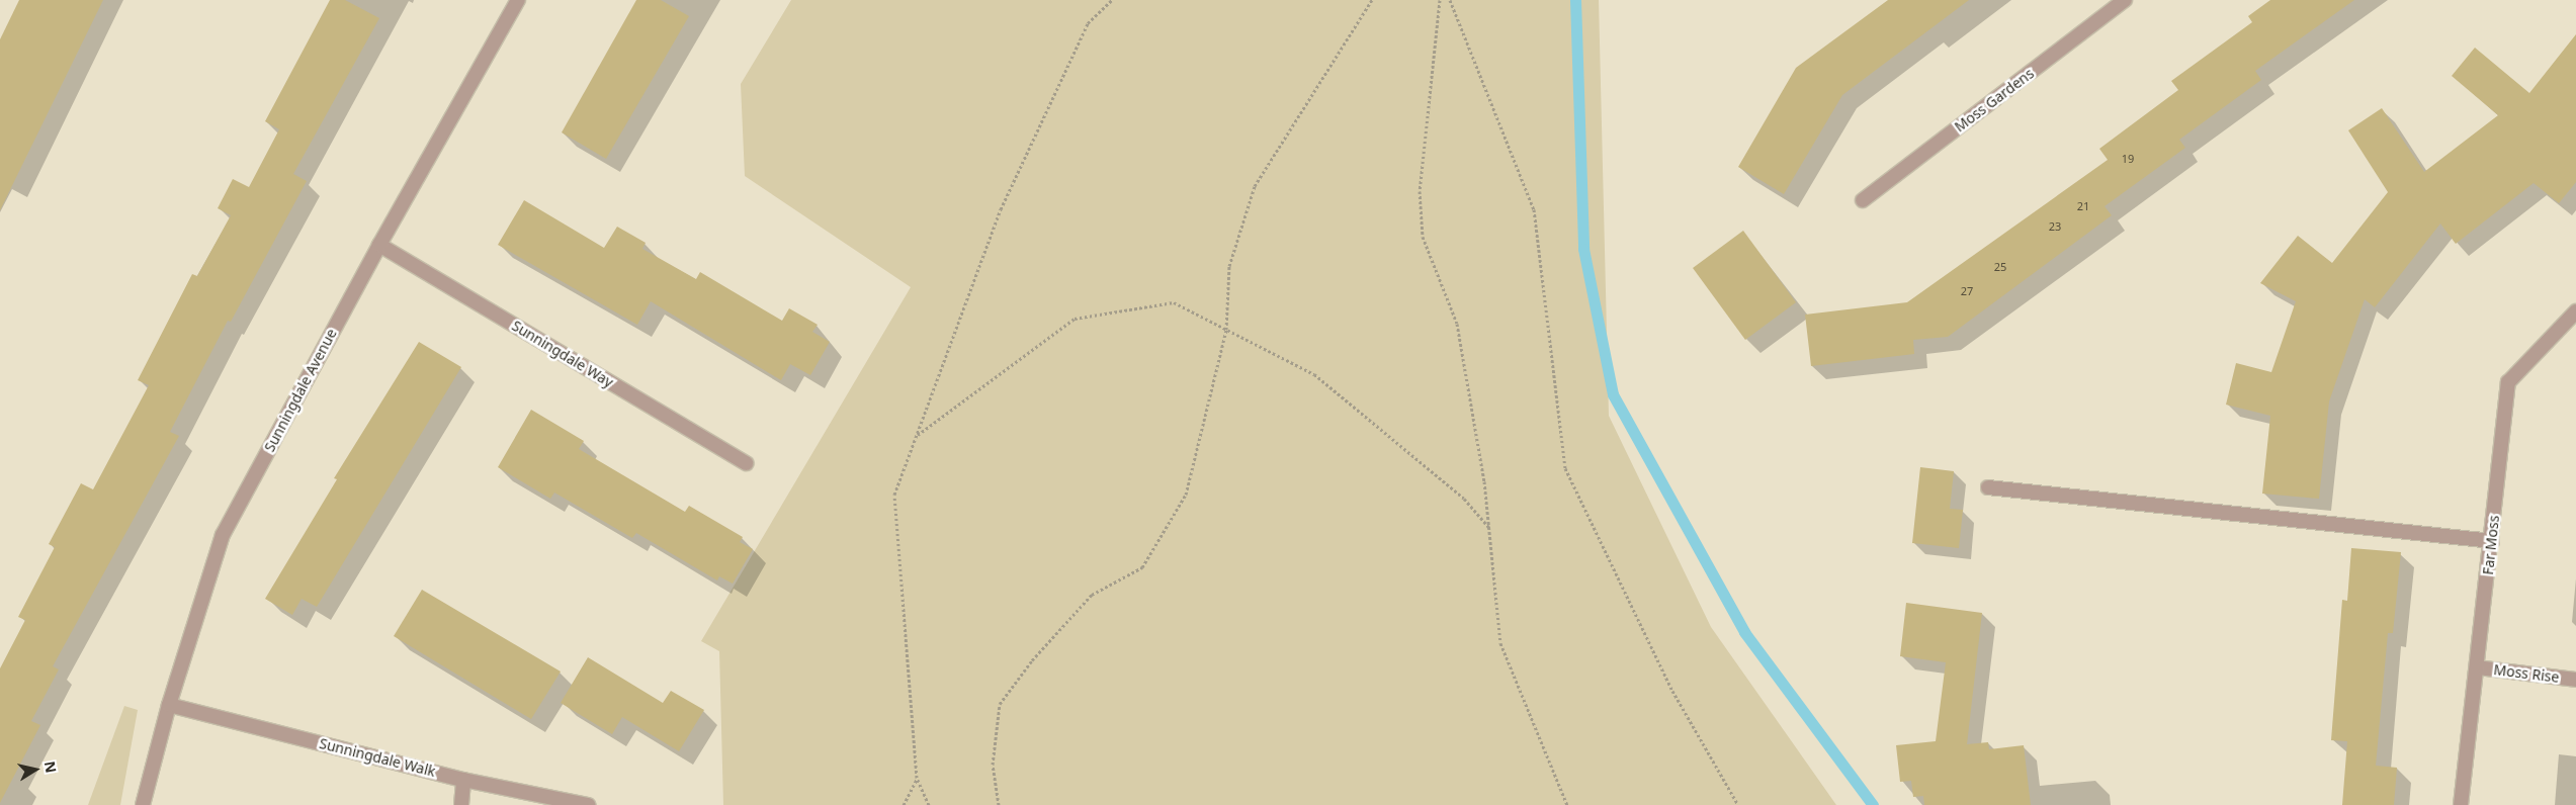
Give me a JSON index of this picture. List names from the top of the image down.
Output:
{
  "streets": {
    "street": [
      "Moss Gardens",
      "Sunningdale Way",
      "Sunningdale Avenue",
      "Far Moss",
      "Moss Rise",
      "Sunningdale Walk"
    ]
  },
  "crossings": [
    ["Sunningdale Way", "Sunningdale Avenue"],
    ["Sunningdale Avenue", "Sunningdale Walk"],
    ["Far Moss", "Moss Rise"]
  ],
  "house_numbers": [
    "19",
    "21",
    "23",
    "25",
    "27"
  ],
  "north": "right"
}
